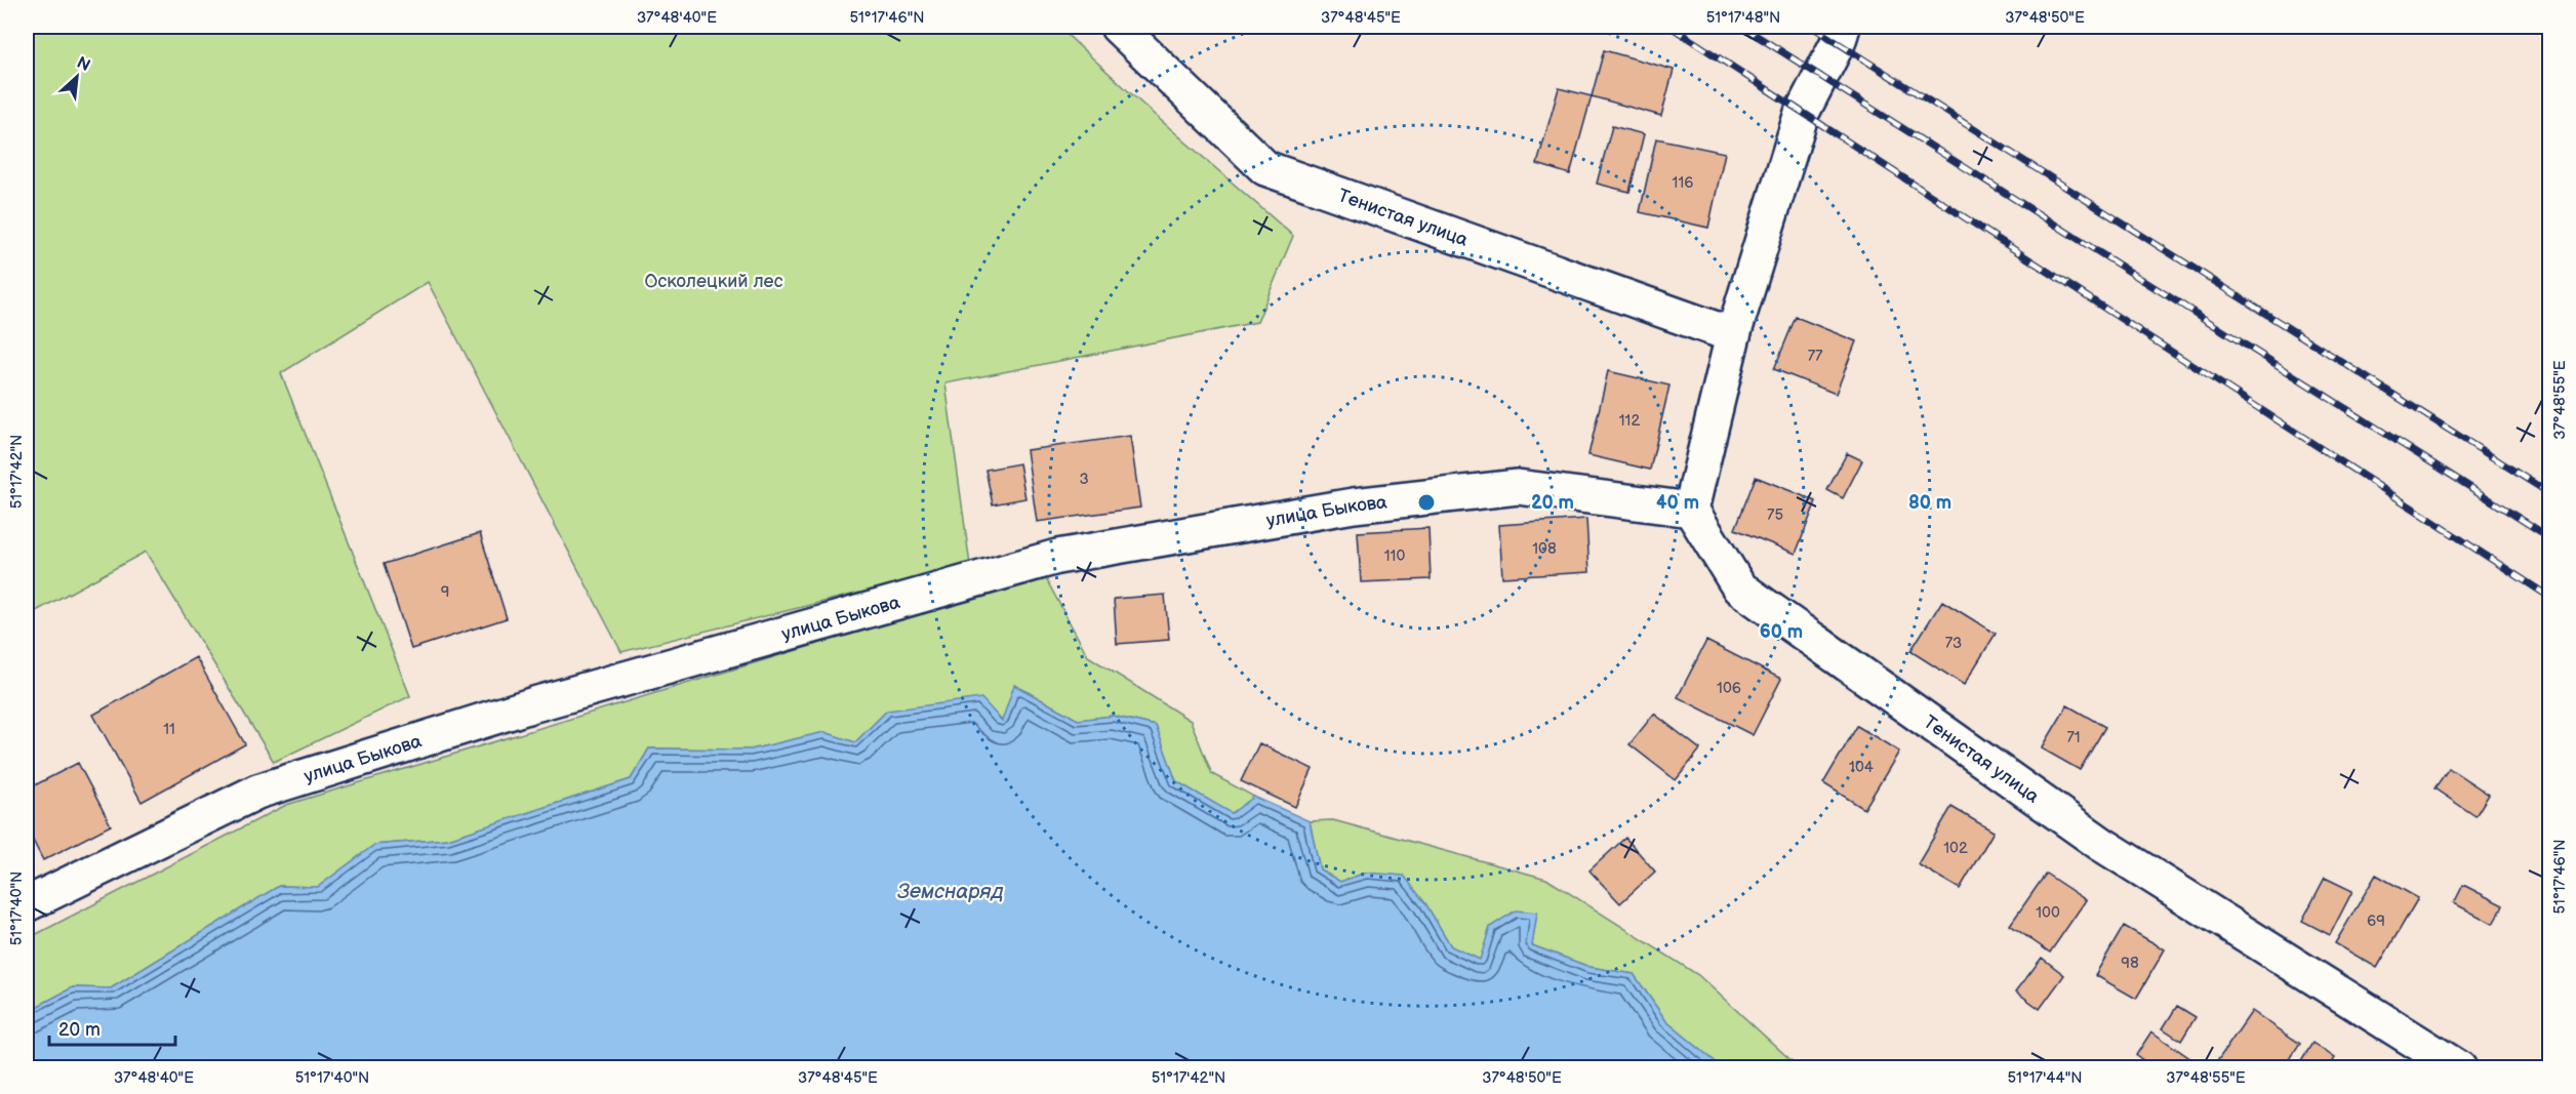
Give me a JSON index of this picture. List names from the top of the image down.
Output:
{
  "streets": {
    "street": ["Тенистая улица", "улица Быкова"]
  },
  "crossings": [
    ["Тенистая улица", "улица Быкова"]
  ],
  "water": ["Земснаряд"],
  "parks": ["Осколецкий лес"],
  "house_numbers": [
    "116",
    "77",
    "112",
    "3",
    "75",
    "108",
    "110",
    "9",
    "73",
    "106",
    "11",
    "71",
    "104",
    "102",
    "100",
    "69",
    "98"
  ],
  "scale_bar": "20 m",
  "north": "top right",
  "coordinates": [
    "37°48'40\"E",
    "51°17'46\"N",
    "37°48'45\"E",
    "51°17'48\"N",
    "37°48'50\"E",
    "37°48'55\"E",
    "51°17'42\"N",
    "51°17'40\"N",
    "51°17'44\"N"
  ],
  "rings": [
    "20 m",
    "40 m",
    "80 m",
    "60 m"
  ]
}
